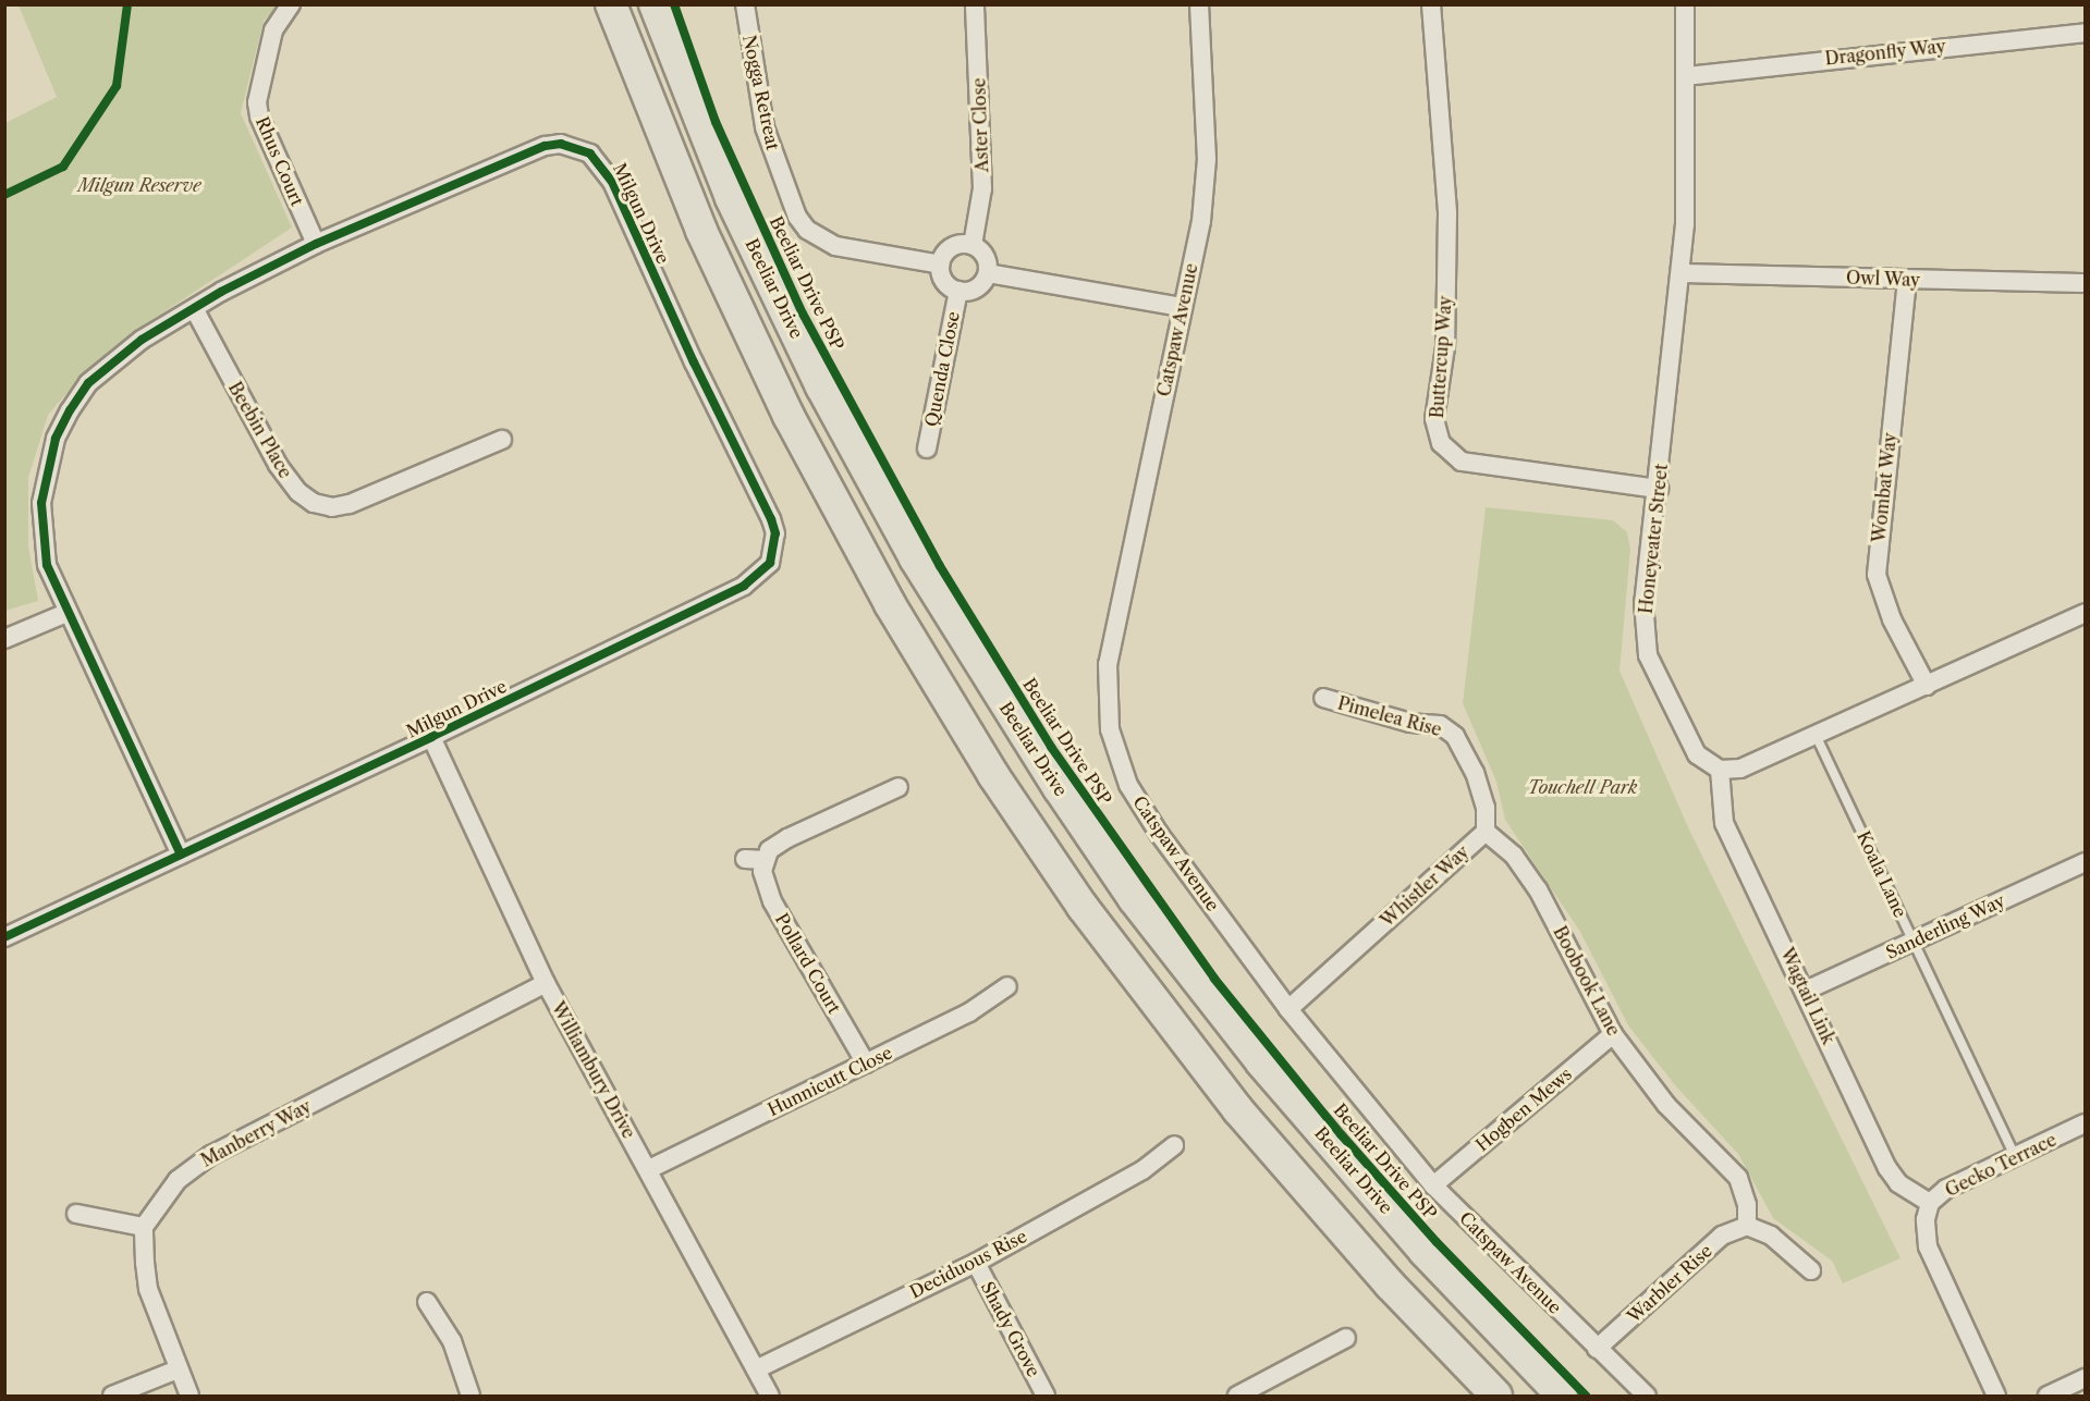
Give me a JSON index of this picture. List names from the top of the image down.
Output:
{
  "streets": {
    "highway": ["Beeliar Drive"],
    "street": [
      "Dragonfly Way",
      "Nogga Retreat",
      "Aster Close",
      "Rhus Court",
      "Milgun Drive",
      "Owl Way",
      "Catspaw Avenue",
      "Buttercup Way",
      "Quenda Close",
      "Beebin Place",
      "Wombat Way",
      "Honeyeater Street",
      "Pimelea Rise",
      "Whistler Way",
      "Sanderling Way",
      "Pollard Court",
      "Boobook Lane",
      "Wagtail Link",
      "Williambury Drive",
      "Hunnicutt Close",
      "Hogben Mews",
      "Manberry Way",
      "Gecko Terrace",
      "Deciduous Rise",
      "Warbler Rise",
      "Shady Grove"
    ],
    "lane": ["Koala Lane"],
    "cycle path": ["Beeliar Drive PSP"]
  },
  "crossings": [
    ["Dragonfly Way", "Honeyeater Street"],
    ["Nogga Retreat", "Aster Close"],
    ["Nogga Retreat", "Quenda Close"],
    ["Aster Close", "Quenda Close"],
    ["Rhus Court", "Milgun Drive"],
    ["Milgun Drive", "Beebin Place"],
    ["Milgun Drive", "Williambury Drive"],
    ["Owl Way", "Wombat Way"],
    ["Owl Way", "Honeyeater Street"],
    ["Catspaw Avenue", "Whistler Way"],
    ["Catspaw Avenue", "Hogben Mews"],
    ["Catspaw Avenue", "Warbler Rise"],
    ["Buttercup Way", "Honeyeater Street"],
    ["Honeyeater Street", "Wagtail Link"],
    ["Pimelea Rise", "Whistler Way"],
    ["Koala Lane", "Sanderling Way"],
    ["Koala Lane", "Gecko Terrace"],
    ["Whistler Way", "Boobook Lane"],
    ["Sanderling Way", "Wagtail Link"],
    ["Pollard Court", "Hunnicutt Close"],
    ["Boobook Lane", "Hogben Mews"],
    ["Boobook Lane", "Warbler Rise"],
    ["Wagtail Link", "Gecko Terrace"],
    ["Williambury Drive", "Hunnicutt Close"],
    ["Williambury Drive", "Manberry Way"],
    ["Williambury Drive", "Deciduous Rise"],
    ["Deciduous Rise", "Shady Grove"]
  ],
  "parks": ["Milgun Reserve", "Touchell Park"]
}
